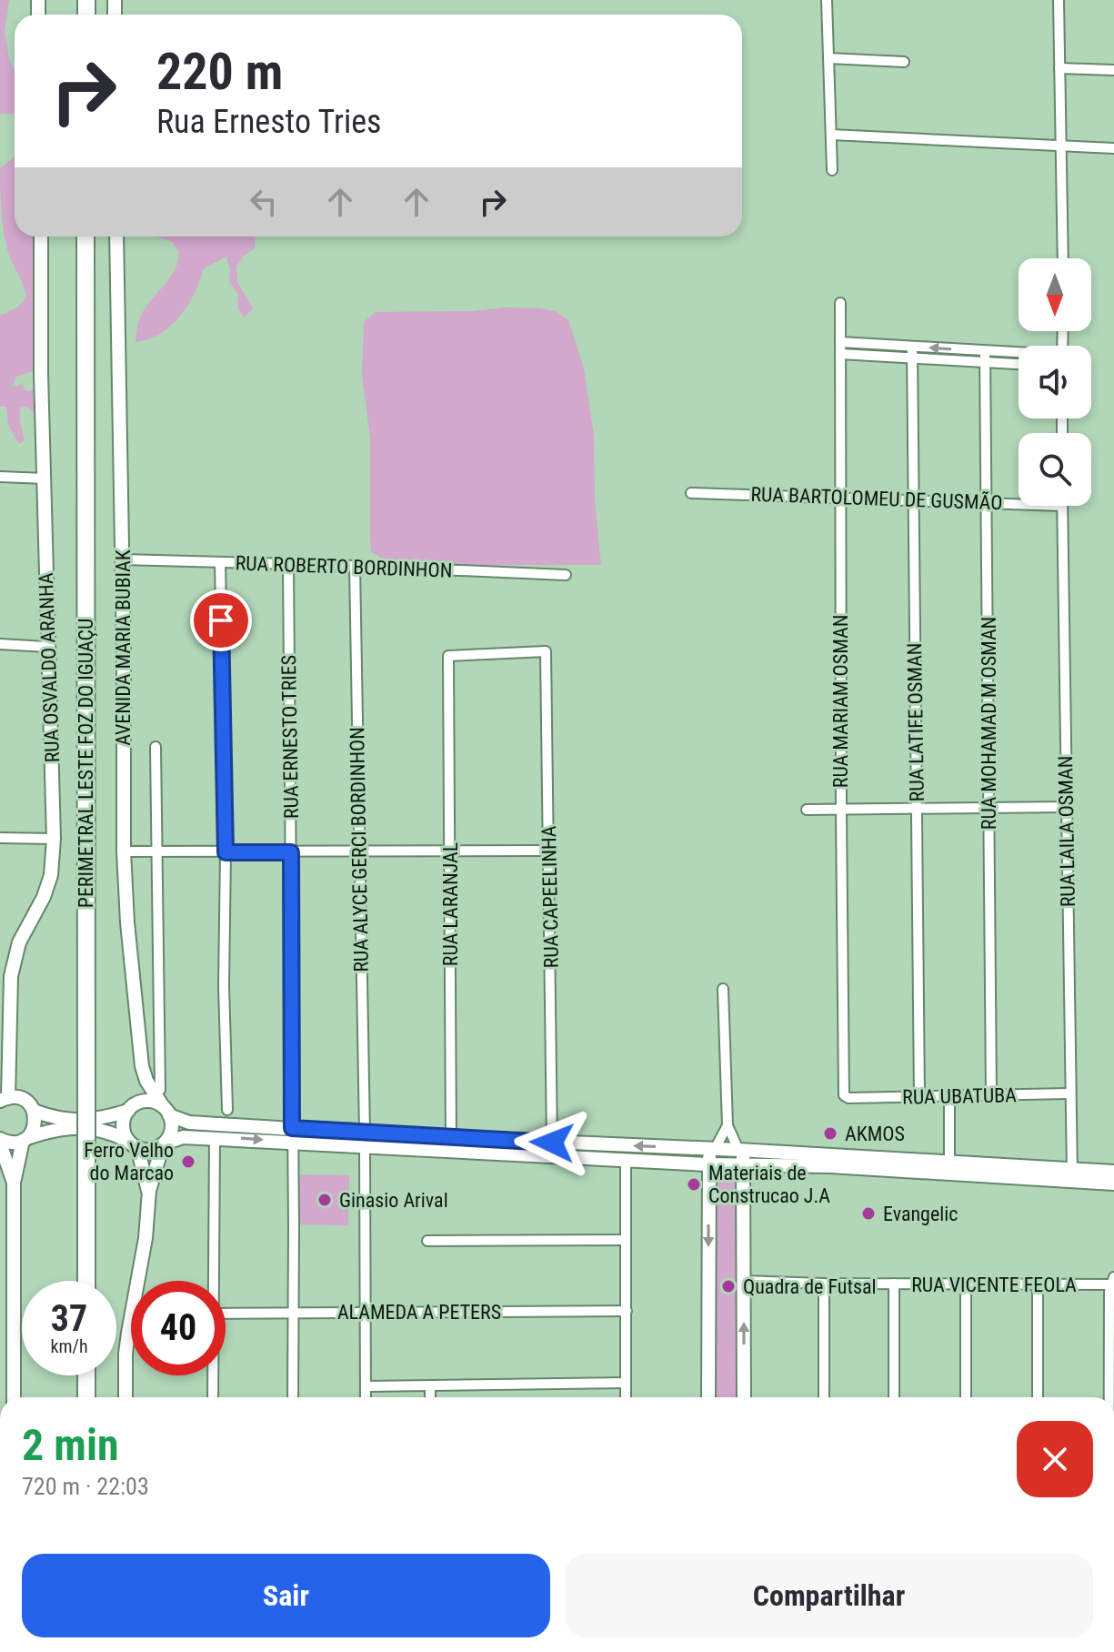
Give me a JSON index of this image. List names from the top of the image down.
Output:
{
  "streets": {
    "highway": ["PERIMETRAL LESTE FOZ DO IGUAÇU"],
    "street": [
      "RUA BARTOLOMEU DE GUSMÃO",
      "RUA ROBERTO BORDINHON",
      "AVENIDA MARIA BUBIAK",
      "RUA OSVALDO ARANHA",
      "RUA MARIAM OSMAN",
      "RUA LATIFE OSMAN",
      "RUA MOHAMAD M OSMAN",
      "RUA ERNESTO TRIES",
      "RUA LAILA OSMAN",
      "RUA ALYCE GERCI BORDINHON",
      "RUA CAPEELINHA",
      "RUA LARANJAL",
      "RUA UBATUBA",
      "RUA VICENTE FEOLA",
      "ALAMEDA A PETERS"
    ]
  },
  "crossings": [
    ["RUA BARTOLOMEU DE GUSMÃO", "RUA MARIAM OSMAN"],
    ["RUA BARTOLOMEU DE GUSMÃO", "RUA LATIFE OSMAN"],
    ["RUA BARTOLOMEU DE GUSMÃO", "RUA MOHAMAD M OSMAN"],
    ["RUA ROBERTO BORDINHON", "AVENIDA MARIA BUBIAK"],
    ["RUA ROBERTO BORDINHON", "RUA ERNESTO TRIES"],
    ["RUA ROBERTO BORDINHON", "RUA ALYCE GERCI BORDINHON"],
    ["RUA MARIAM OSMAN", "RUA UBATUBA"],
    ["RUA LATIFE OSMAN", "RUA UBATUBA"],
    ["RUA MOHAMAD M OSMAN", "RUA UBATUBA"],
    ["RUA ERNESTO TRIES", "ALAMEDA A PETERS"],
    ["RUA LAILA OSMAN", "RUA UBATUBA"],
    ["RUA ALYCE GERCI BORDINHON", "ALAMEDA A PETERS"],
    ["RUA CAPEELINHA", "RUA LARANJAL"]
  ],
  "places": [
    "AKMOS",
    "Ferro Velho do Marcao",
    "Materiais de Construcao J.A",
    "Ginasio Arival",
    "Evangelic",
    "Quadra de Futsal"
  ],
  "north": "bottom",
  "page": {
    "turn": ["220 m", "Rua Ernesto Tries"],
    "speed": "37 km/h",
    "limit": "40",
    "heading": ["2 min", "720 m · 22:03"],
    "buttons": ["Sair", "Compartilhar"]
  }
}
